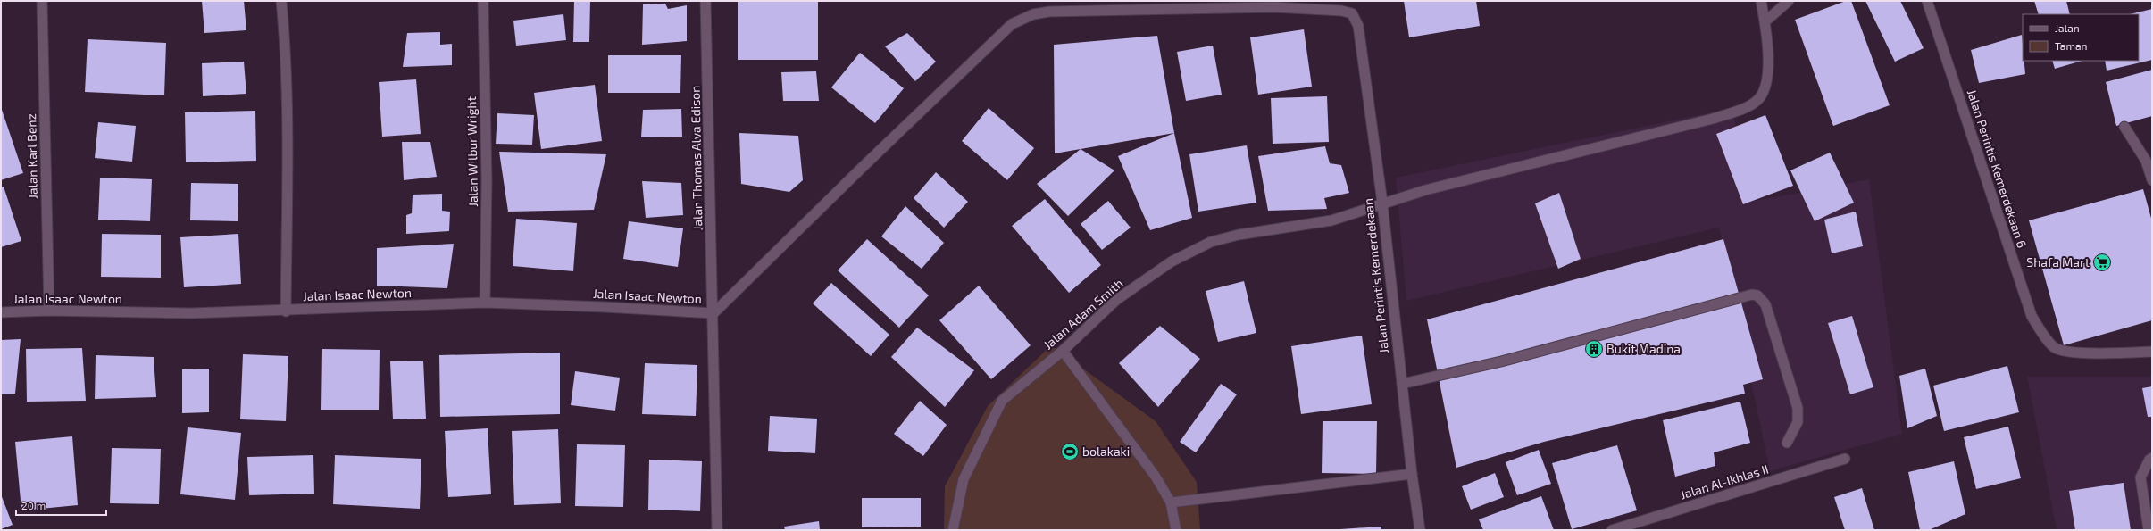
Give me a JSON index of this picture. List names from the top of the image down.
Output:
{
  "streets": {
    "street": [
      "Jalan Wilbur Wright",
      "Jalan Karl Benz",
      "Jalan Thomas Alva Edison",
      "Jalan Perintis Kemerdekaan 6",
      "Jalan Perintis Kemerdekaan",
      "Jalan Isaac Newton",
      "Jalan Adam Smith",
      "Jalan Al-Ikhlas II"
    ]
  },
  "crossings": [
    ["Jalan Wilbur Wright", "Jalan Isaac Newton"],
    ["Jalan Karl Benz", "Jalan Isaac Newton"],
    ["Jalan Thomas Alva Edison", "Jalan Isaac Newton"],
    ["Jalan Perintis Kemerdekaan", "Jalan Adam Smith"]
  ],
  "places": {
    "supermarket": ["Shafa Mart"],
    "building": ["Bukit Madina"],
    "sports": ["bolakaki"]
  },
  "legend": ["Jalan", "Taman"],
  "scale_bar": "20 m"
}
